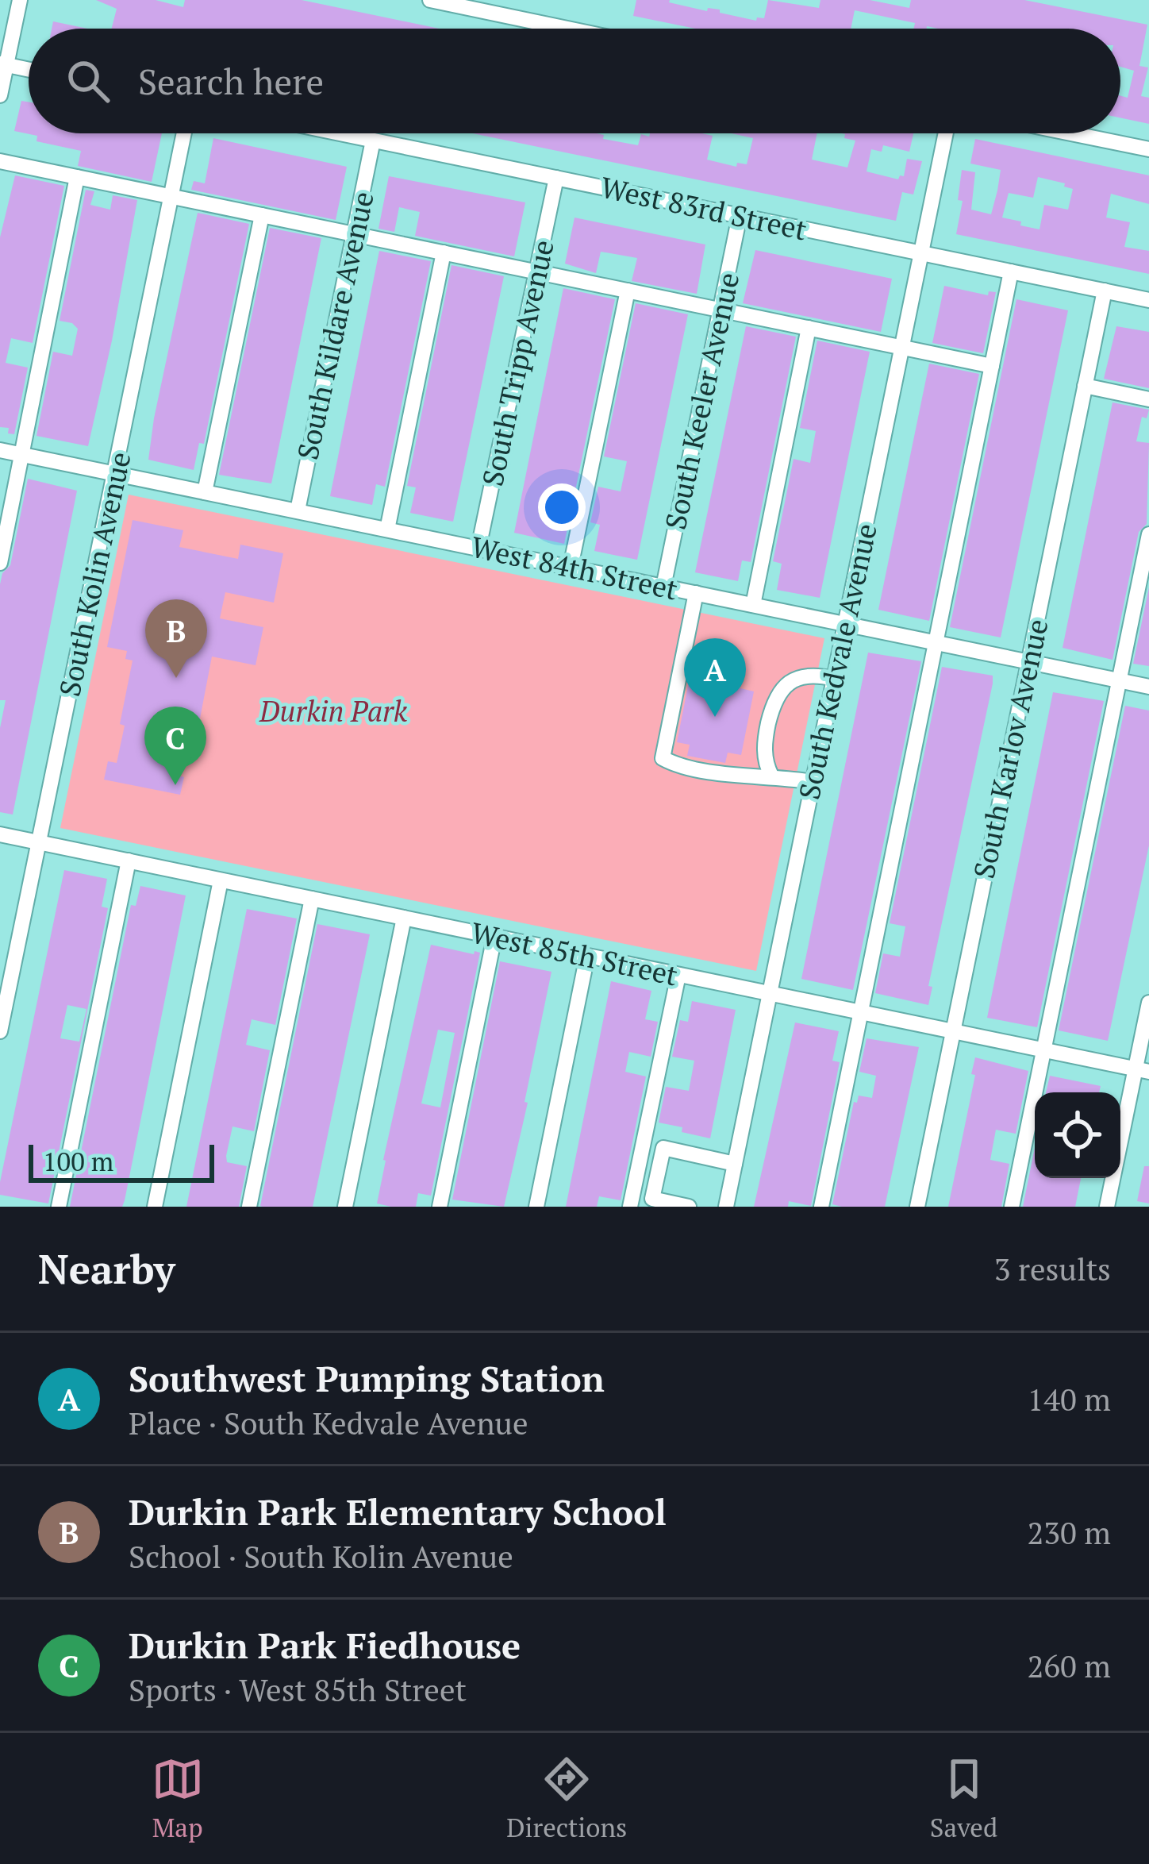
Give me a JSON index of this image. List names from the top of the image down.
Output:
{
  "streets": {
    "street": [
      "West 83rd Street",
      "South Kildare Avenue",
      "South Tripp Avenue",
      "South Keeler Avenue",
      "West 84th Street",
      "South Kolin Avenue",
      "South Kedvale Avenue",
      "South Karlov Avenue",
      "West 85th Street"
    ]
  },
  "crossings": [
    ["West 83rd Street", "South Kildare Avenue"],
    ["West 83rd Street", "South Tripp Avenue"],
    ["West 83rd Street", "South Keeler Avenue"],
    ["West 83rd Street", "South Kedvale Avenue"],
    ["West 83rd Street", "South Karlov Avenue"],
    ["South Kildare Avenue", "West 84th Street"],
    ["South Tripp Avenue", "West 84th Street"],
    ["South Keeler Avenue", "West 84th Street"],
    ["West 84th Street", "South Kolin Avenue"],
    ["West 84th Street", "South Kedvale Avenue"],
    ["West 84th Street", "South Karlov Avenue"],
    ["South Kolin Avenue", "West 85th Street"],
    ["South Kedvale Avenue", "West 85th Street"],
    ["South Karlov Avenue", "West 85th Street"]
  ],
  "parks": ["Durkin Park"],
  "scale_bar": "100 m",
  "page": {
    "search": "Search here",
    "pins": ["B", "A", "C"],
    "scale": "100 m",
    "heading": ["Nearby", "3 results"],
    "list": [
      {
        "mark": "A",
        "name": "Southwest Pumping Station",
        "note": "Place · South Kedvale Avenue",
        "value": "140 m"
      },
      {
        "mark": "B",
        "name": "Durkin Park Elementary School",
        "note": "School · South Kolin Avenue",
        "value": "230 m"
      },
      {
        "mark": "C",
        "name": "Durkin Park Fiedhouse",
        "note": "Sports · West 85th Street",
        "value": "260 m"
      }
    ],
    "nav": ["Map", "Directions", "Saved"]
  }
}
